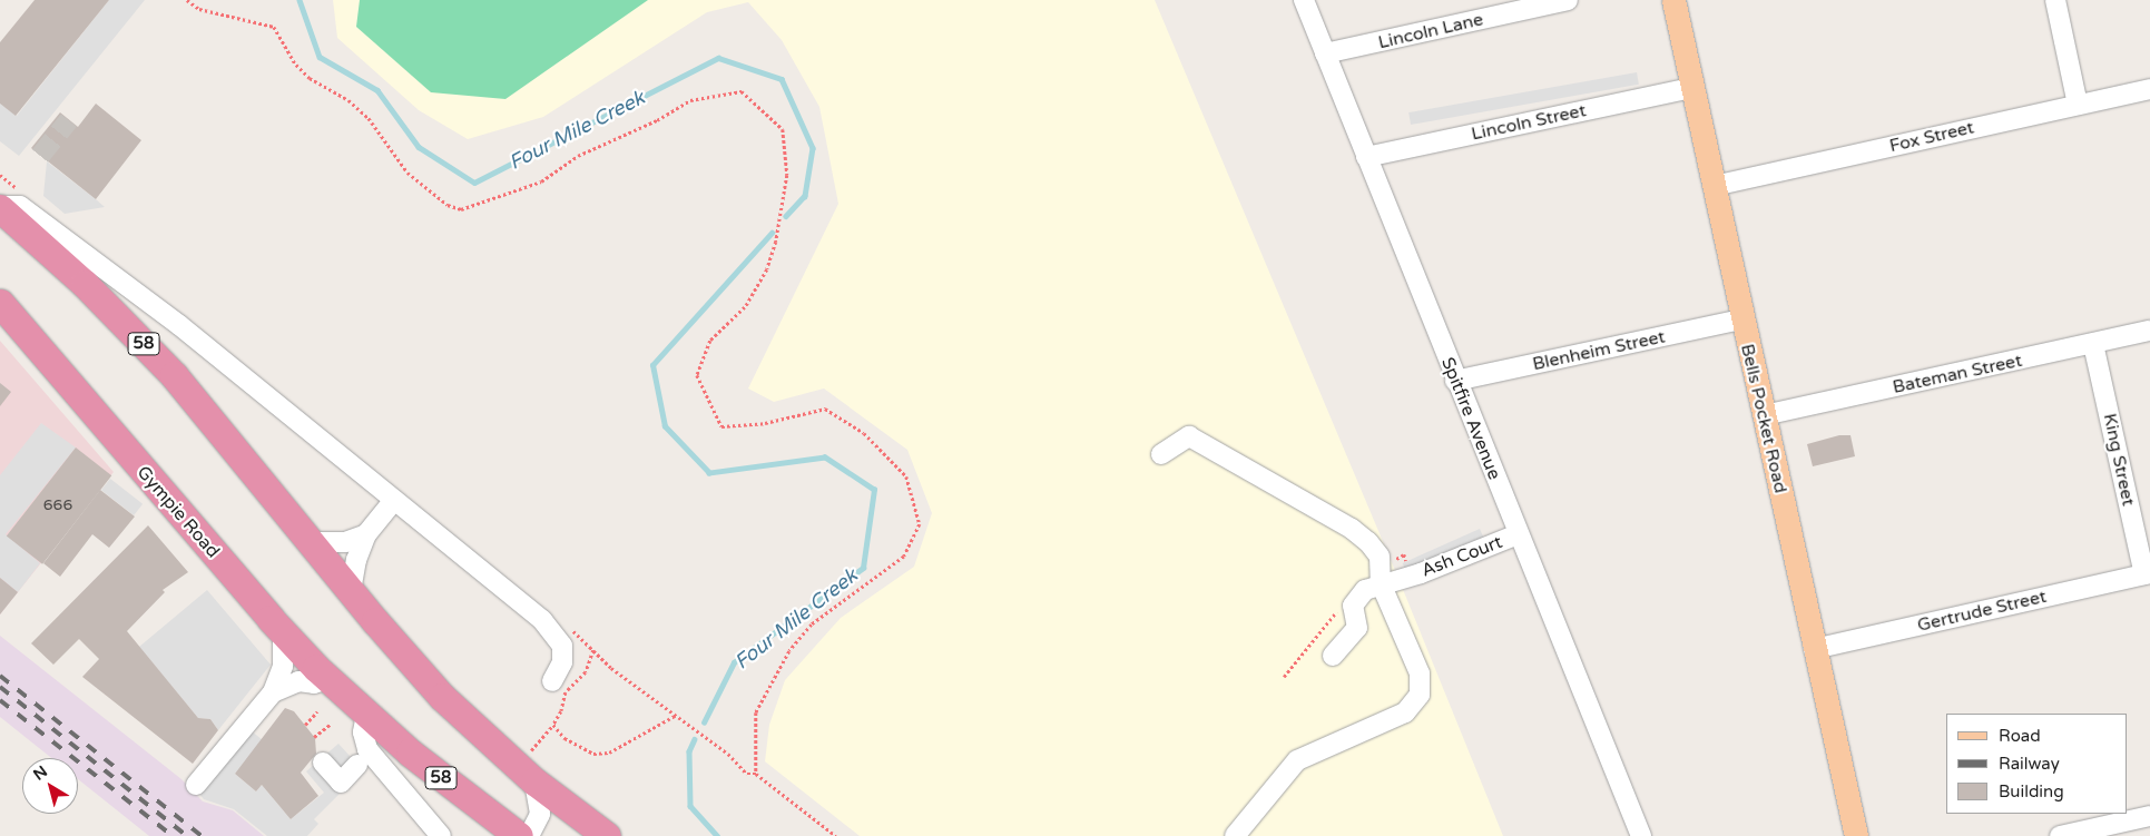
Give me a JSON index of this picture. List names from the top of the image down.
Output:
{
  "streets": {
    "highway": ["58", "Gympie Road"],
    "main road": ["Bells Pocket Road"],
    "street": [
      "Lincoln Lane",
      "Lincoln Street",
      "Fox Street",
      "Blenheim Street",
      "Bateman Street",
      "Spitfire Avenue",
      "King Street",
      "Ash Court",
      "Gertrude Street"
    ]
  },
  "crossings": [
    ["Lincoln Lane", "Spitfire Avenue"],
    ["Lincoln Street", "Spitfire Avenue"],
    ["Lincoln Street", "Bells Pocket Road"],
    ["Fox Street", "Bells Pocket Road"],
    ["Blenheim Street", "Spitfire Avenue"],
    ["Blenheim Street", "Bells Pocket Road"],
    ["Bateman Street", "Bells Pocket Road"],
    ["Bateman Street", "King Street"],
    ["Spitfire Avenue", "Ash Court"],
    ["Bells Pocket Road", "Gertrude Street"],
    ["King Street", "Gertrude Street"]
  ],
  "water": ["Four Mile Creek"],
  "house_numbers": ["666"],
  "legend": ["Road", "Railway", "Building"],
  "north": "top left"
}
